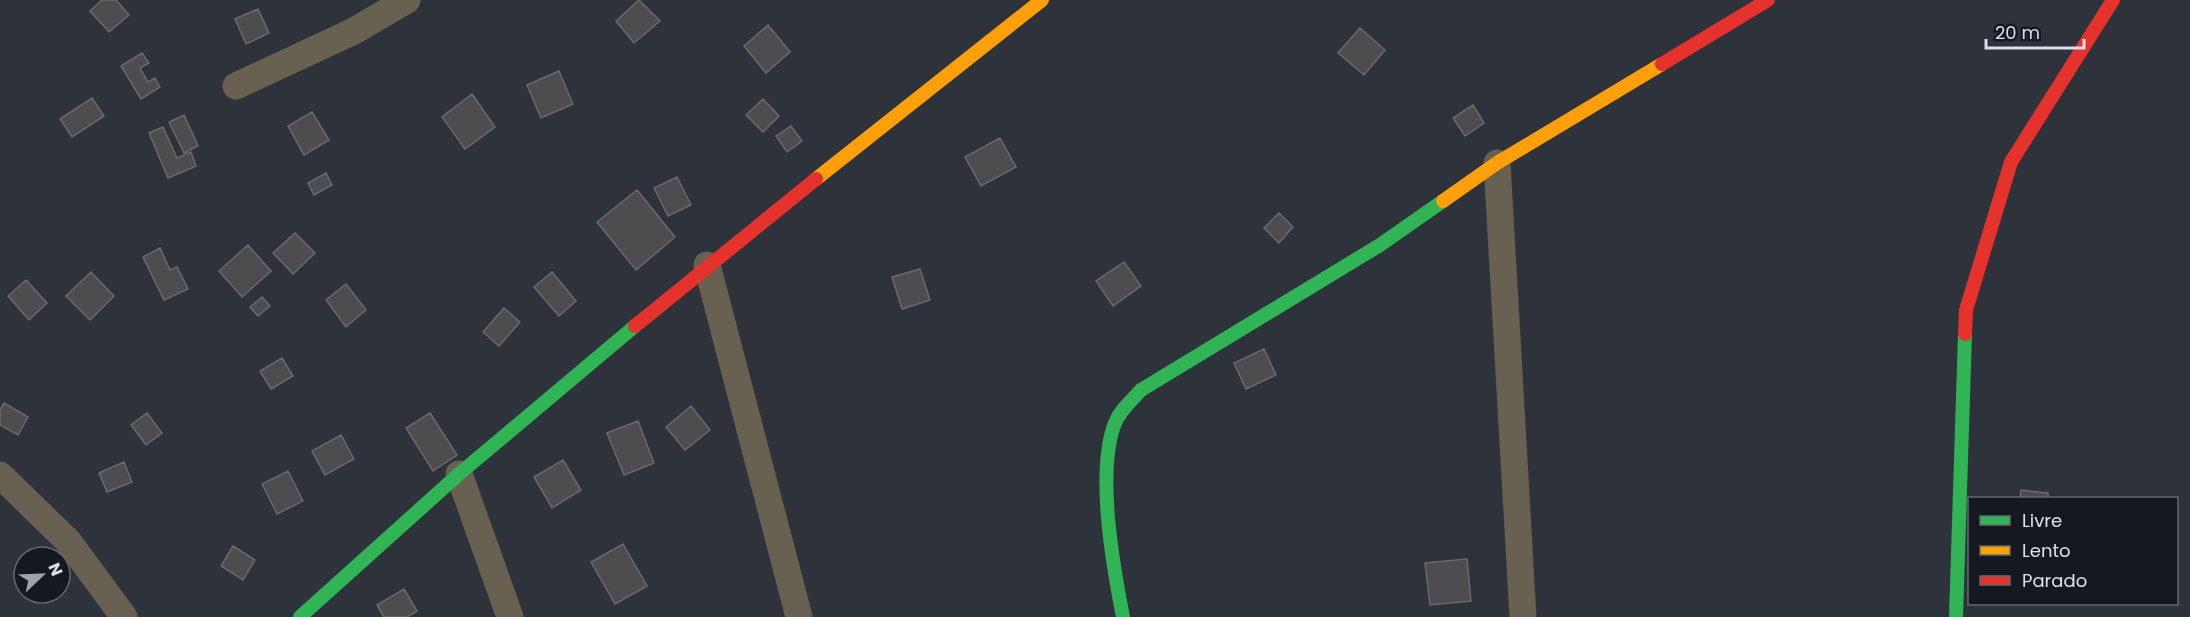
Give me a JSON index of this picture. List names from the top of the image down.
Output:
{
  "legend": ["Livre", "Lento", "Parado"],
  "scale_bar": "20 m",
  "north": "top right"
}
